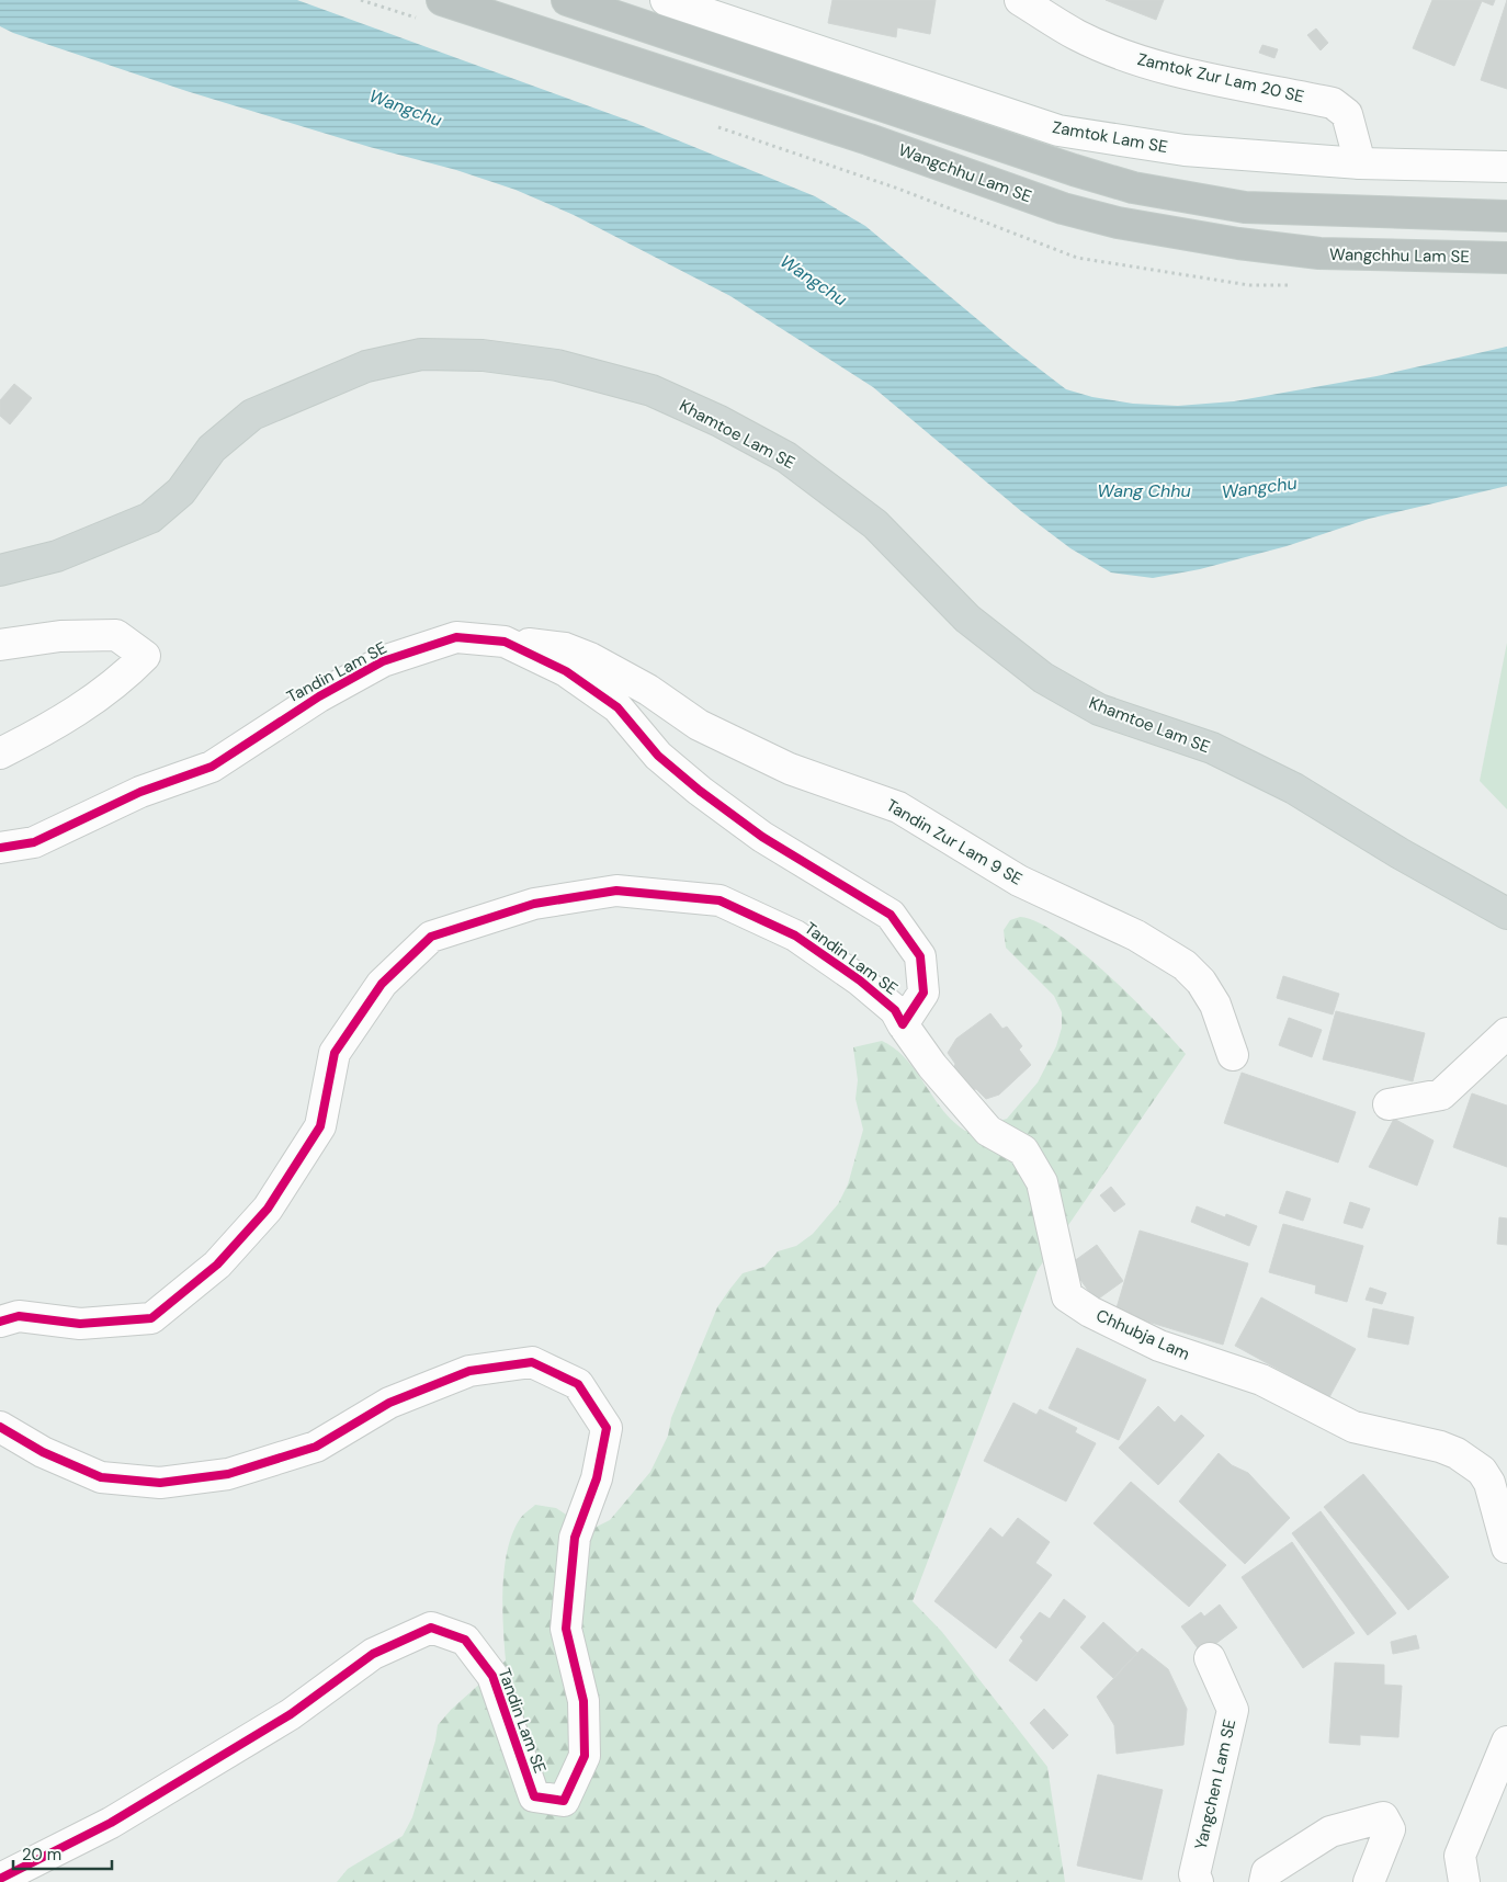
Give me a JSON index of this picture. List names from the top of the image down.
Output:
{
  "streets": {
    "highway": ["Wangchhu Lam SE"],
    "main road": ["Khamtoe Lam SE"],
    "street": [
      "Zamtok Zur Lam 20 SE",
      "Zamtok Lam SE",
      "Tandin Lam SE",
      "Tandin Zur Lam 9 SE",
      "Chhubja Lam",
      "Yangchen Lam SE"
    ]
  },
  "crossings": [
    ["Zamtok Zur Lam 20 SE", "Zamtok Lam SE"],
    ["Tandin Lam SE", "Tandin Zur Lam 9 SE"],
    ["Tandin Lam SE", "Chhubja Lam"]
  ],
  "water": ["Wangchu", "Wang Chhu"],
  "scale_bar": "20 m"
}
